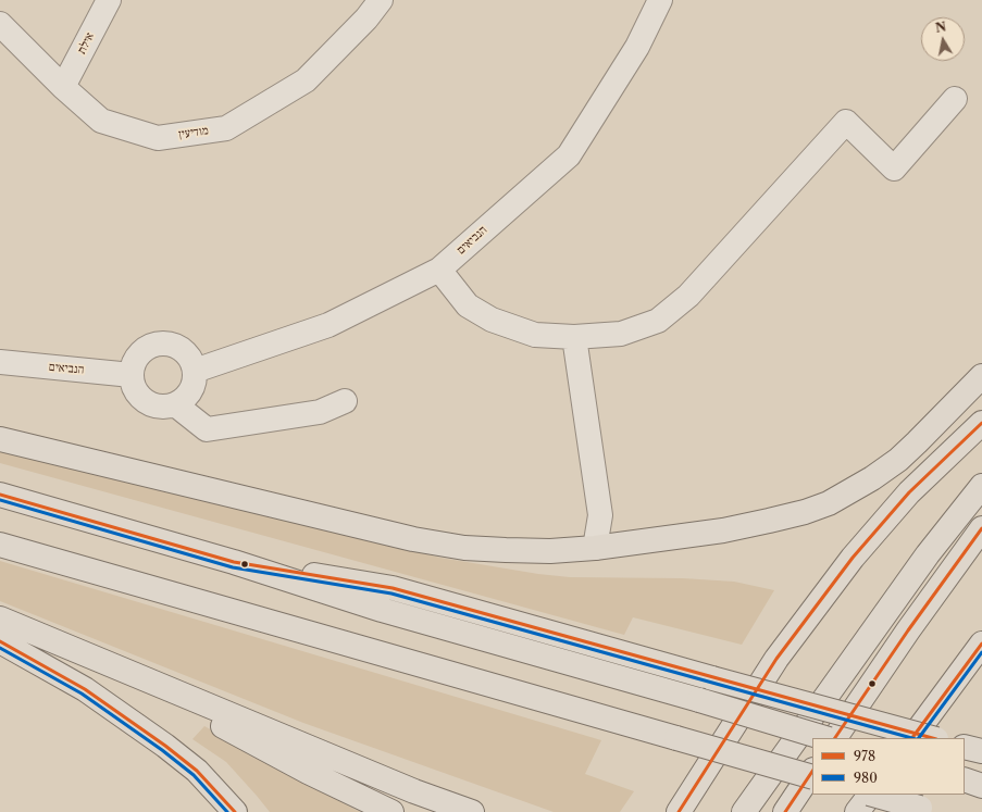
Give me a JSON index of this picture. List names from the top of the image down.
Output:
{
  "streets": {
    "street": ["אילת", "מודיעין", "הנביאים"]
  },
  "crossings": [
    ["אילת", "מודיעין"]
  ],
  "lines": ["transit line 978", "transit line 980"],
  "legend": ["978", "980"],
  "north": "top"
}
